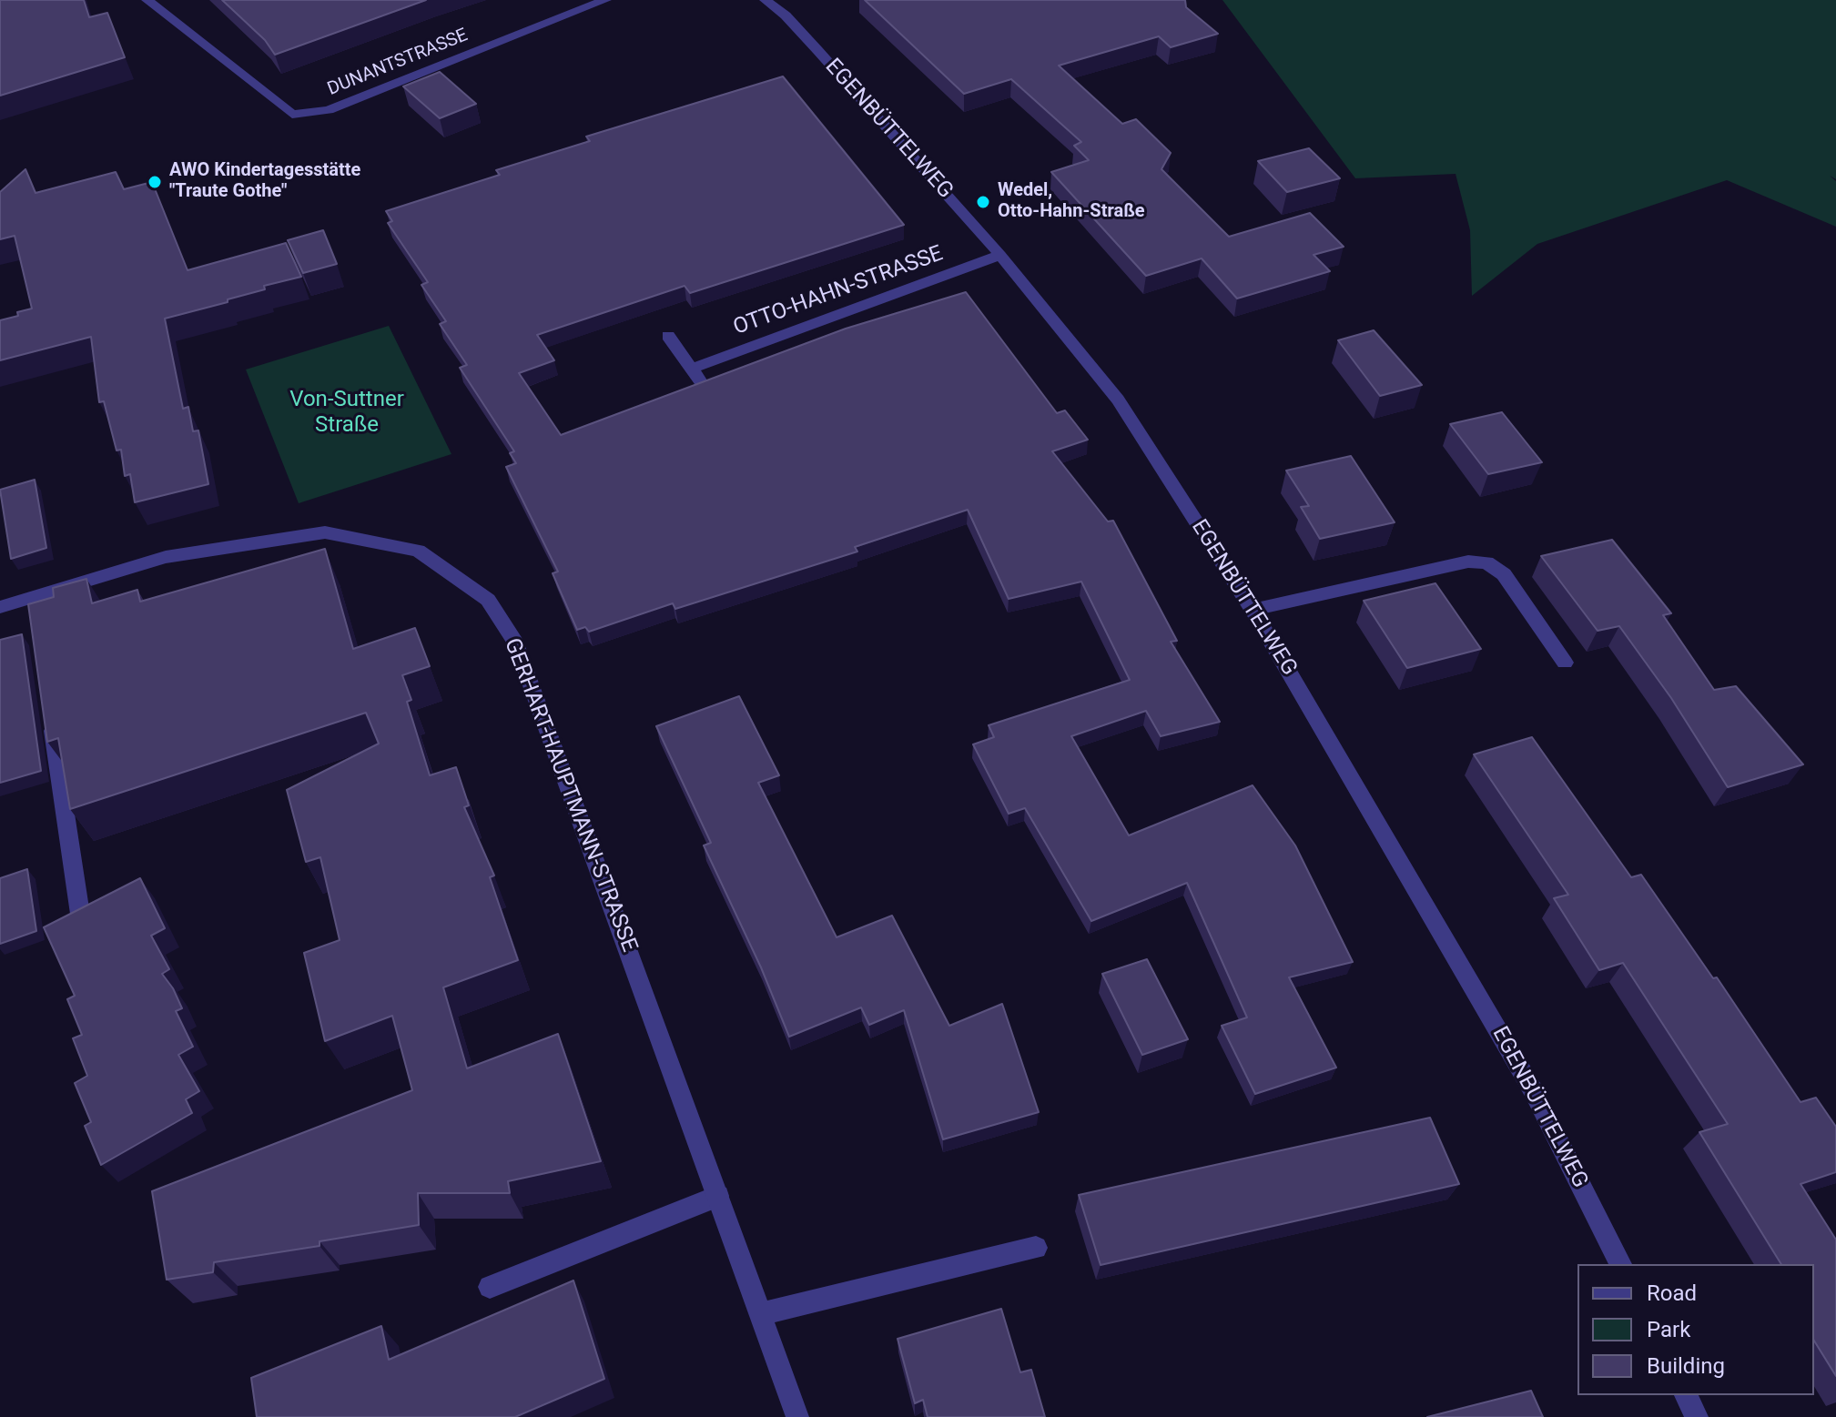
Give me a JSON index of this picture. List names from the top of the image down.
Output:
{
  "streets": {
    "street": [
      "DUNANTSTRASSE",
      "EGENBÜTTELWEG",
      "OTTO-HAHN-STRASSE",
      "GERHART-HAUPTMANN-STRASSE"
    ]
  },
  "crossings": [
    ["EGENBÜTTELWEG", "OTTO-HAHN-STRASSE"]
  ],
  "parks": ["Von-Suttner Straße"],
  "places": ["AWO Kindertagesstätte \"Traute Gothe\"", "Wedel, Otto-Hahn-Straße"],
  "legend": ["Road", "Park", "Building"]
}
